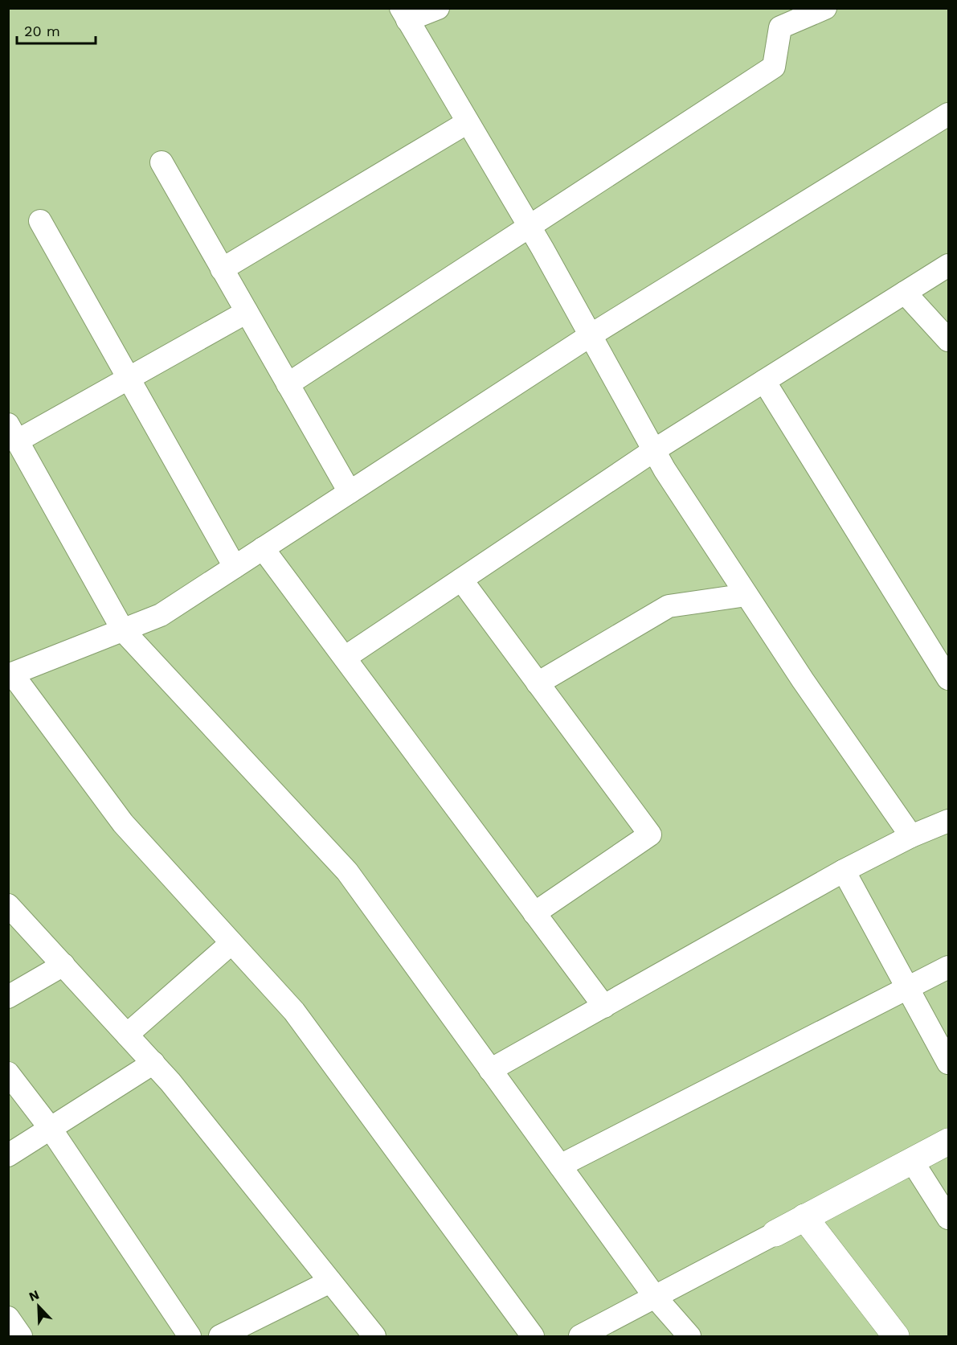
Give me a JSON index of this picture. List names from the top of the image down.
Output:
{
  "scale_bar": "20 m",
  "north": "top left"
}
